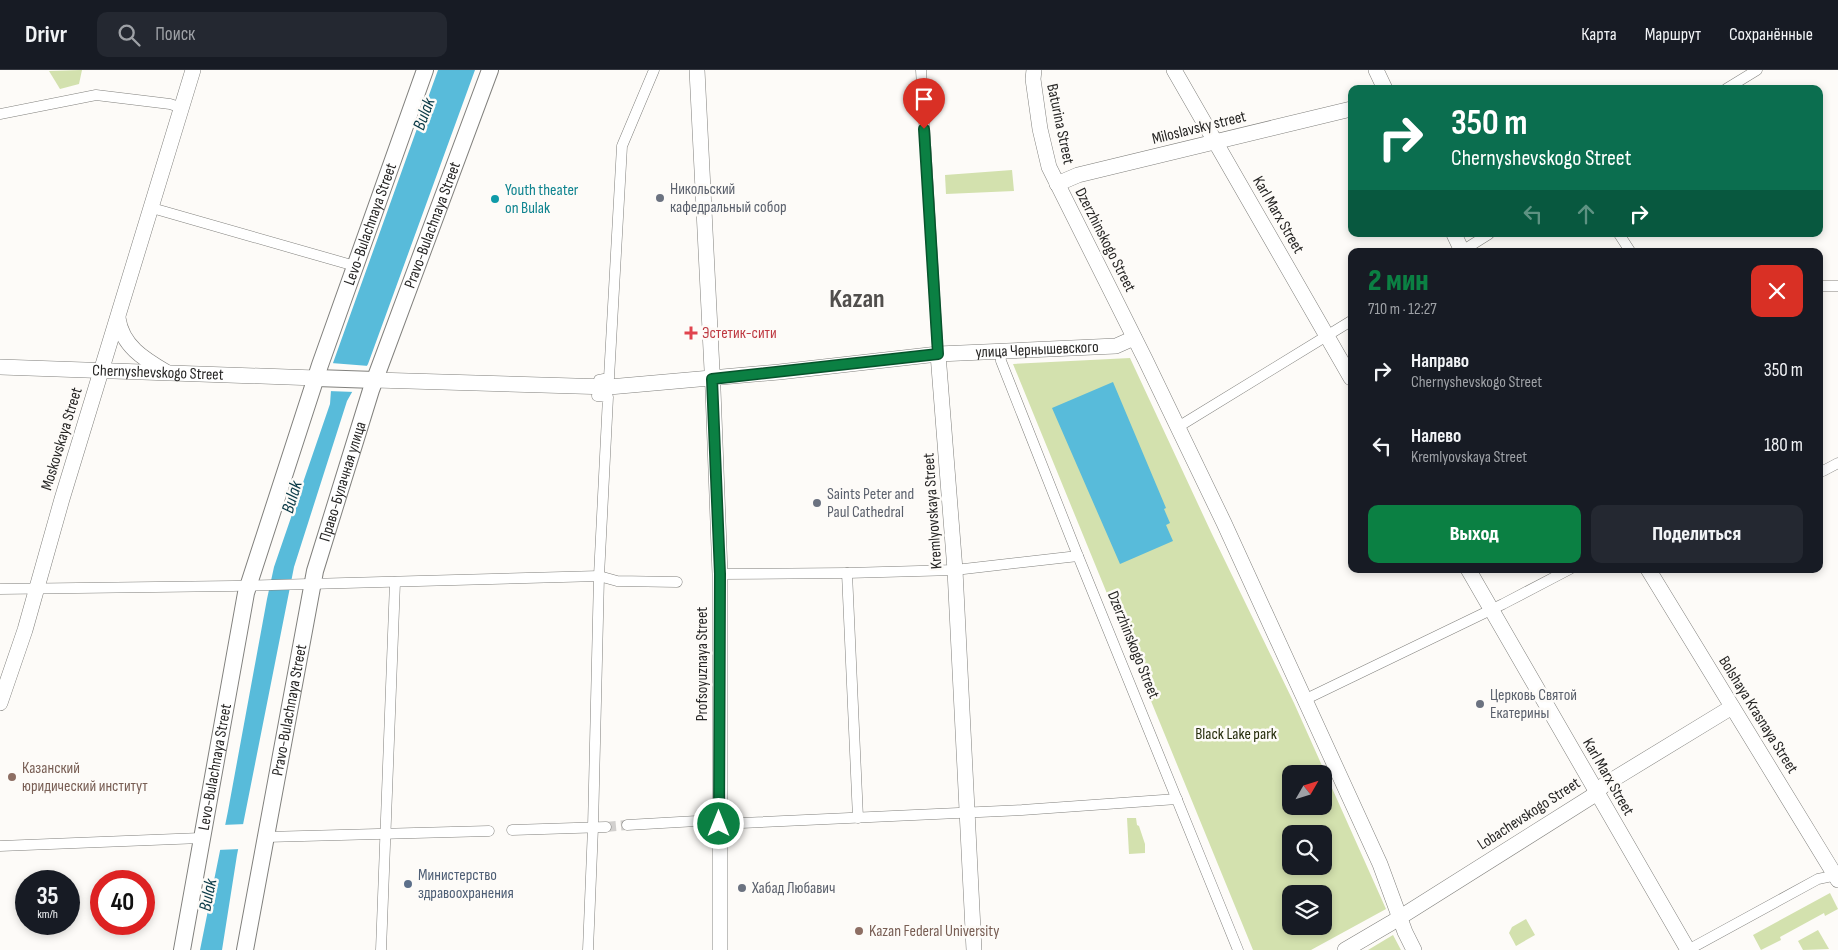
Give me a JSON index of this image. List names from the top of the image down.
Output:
{
  "streets": {
    "main road": [
      "Levo-Bulachnaya Street",
      "Pravo-Bulachnaya Street",
      "Chernyshevskogo Street",
      "Право-Булачная улица"
    ],
    "street": [
      "Baturina Street",
      "Miloslavsky street",
      "Karl Marx Street",
      "Dzerzhinskogo Street",
      "улица Чернышевского",
      "Moskovskaya Street",
      "Kremlyovskaya Street",
      "Profsoyuznaya Street",
      "Bolshaya Krasnaya Street",
      "Lobachevskogo Street"
    ]
  },
  "crossings": [
    ["Baturina Street", "Miloslavsky street"],
    ["Baturina Street", "Dzerzhinskogo Street"],
    ["Miloslavsky street", "Karl Marx Street"],
    ["Miloslavsky street", "Dzerzhinskogo Street"],
    ["Karl Marx Street", "Lobachevskogo Street"],
    ["Levo-Bulachnaya Street", "Chernyshevskogo Street"],
    ["Pravo-Bulachnaya Street", "Chernyshevskogo Street"],
    ["Pravo-Bulachnaya Street", "Право-Булачная улица"],
    ["Dzerzhinskogo Street", "улица Чернышевского"],
    ["улица Чернышевского", "Kremlyovskaya Street"],
    ["Chernyshevskogo Street", "Moskovskaya Street"],
    ["Chernyshevskogo Street", "Право-Булачная улица"],
    ["Bolshaya Krasnaya Street", "Lobachevskogo Street"]
  ],
  "districts": ["Kazan"],
  "water": ["Bulak"],
  "parks": ["Black Lake park"],
  "places": {
    "other": [
      "Никольский кафедральный собор",
      "Youth theater on Bulak",
      "Saints Peter and Paul Cathedral",
      "Церковь Святой Екатерины",
      "Казанский юридический институт",
      "Министерство здравоохранения",
      "Хабад Любавич",
      "Kazan Federal University"
    ],
    "health": ["Эстетик-сити"]
  },
  "north": "top right",
  "page": {
    "header": "Drivr",
    "search": "Поиск",
    "nav": ["Карта", "Маршрут", "Сохранённые"],
    "turn": ["350 m", "Chernyshevskogo Street"],
    "heading": ["2 мин", "710 m · 12:27"],
    "list": [
      {
        "name": "Направо",
        "note": "Chernyshevskogo Street",
        "value": "350 m"
      },
      {
        "name": "Налево",
        "note": "Kremlyovskaya Street",
        "value": "180 m"
      }
    ],
    "buttons": ["Выход", "Поделиться"],
    "speed": "35 km/h",
    "limit": "40"
  }
}
